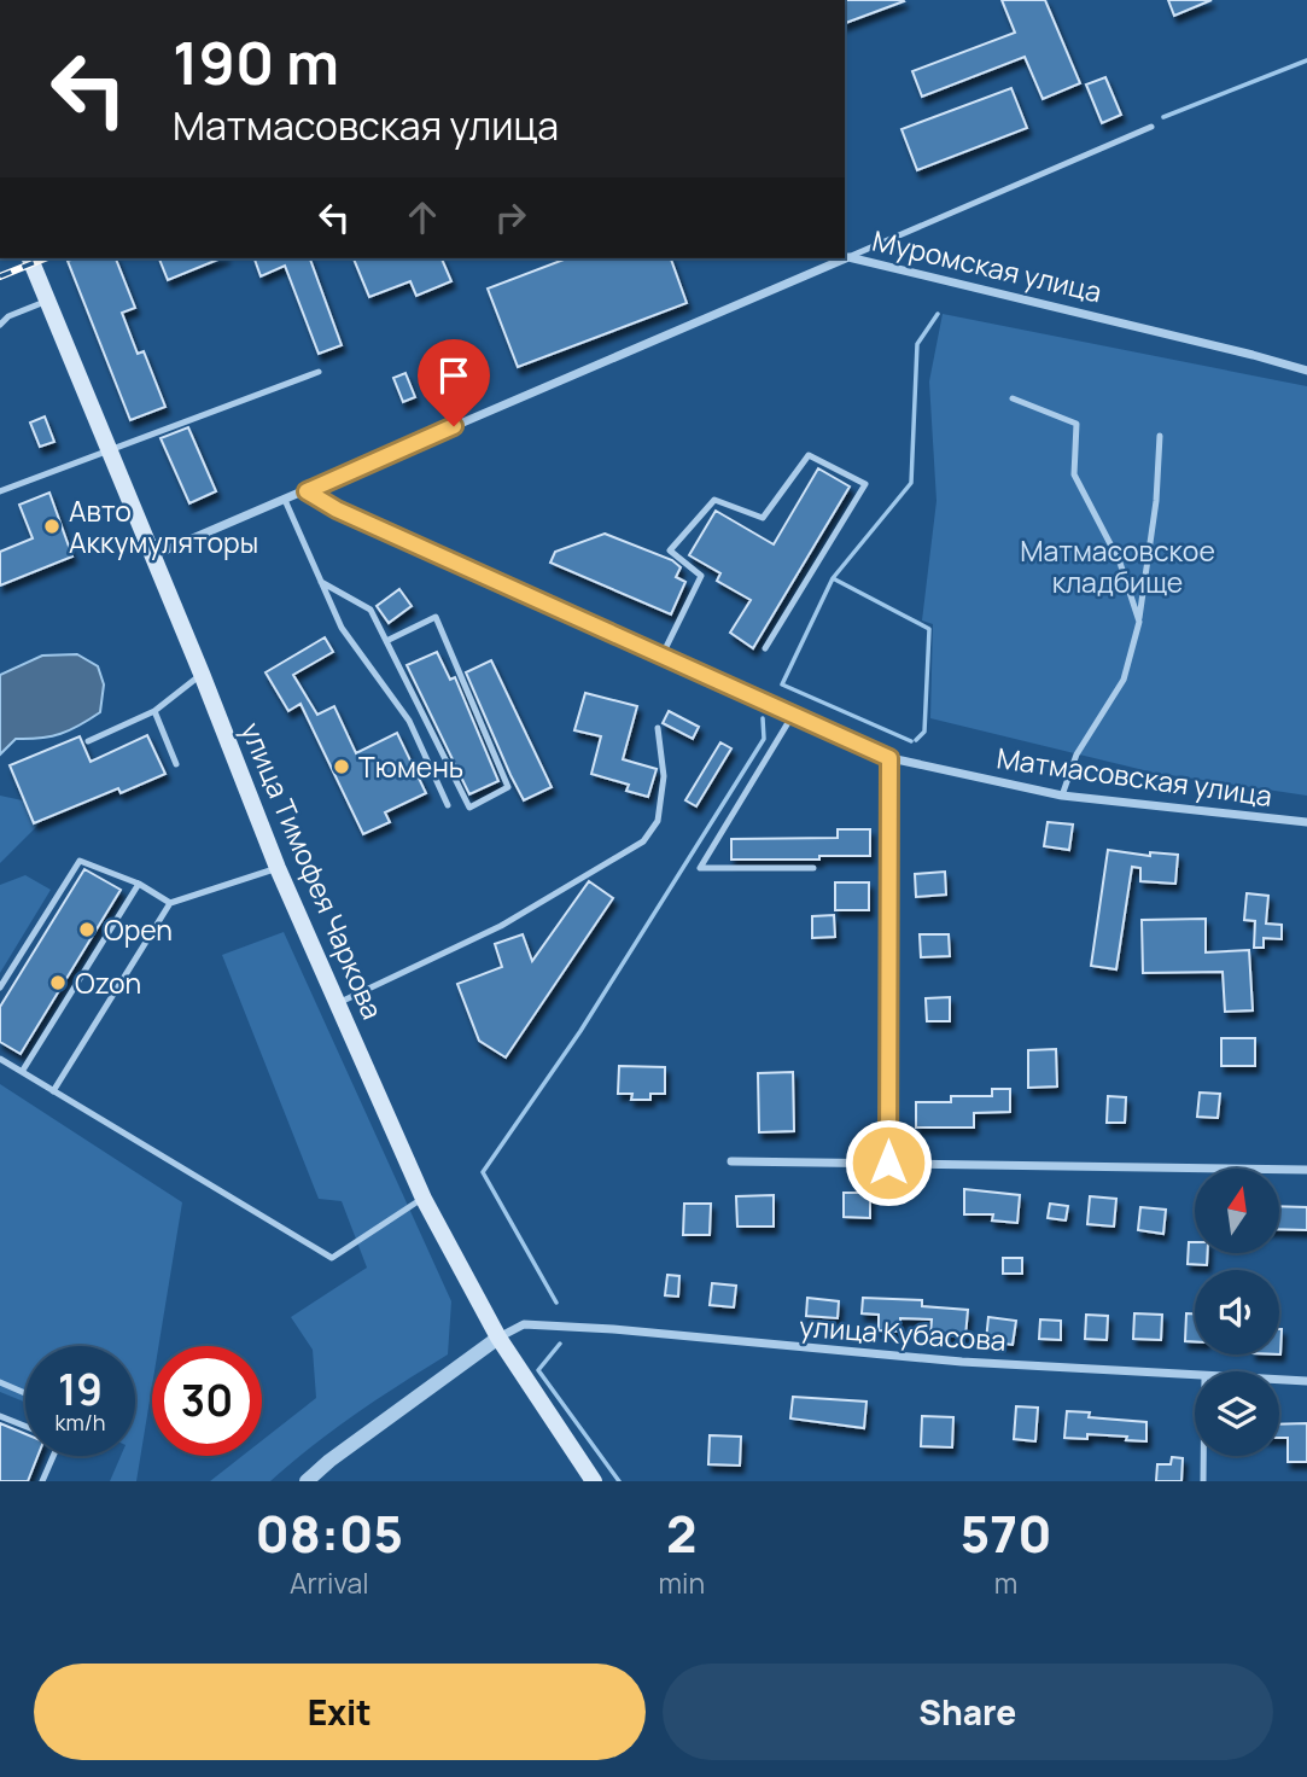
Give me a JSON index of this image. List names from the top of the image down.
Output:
{
  "streets": {
    "main road": ["улица Тимофея Чаркова"],
    "street": ["Муромская улица", "Матмасовская улица", "улица Кубасова"]
  },
  "crossings": [
    ["Муромская улица", "Матмасовская улица"],
    ["Муромская улица", "улица Тимофея Чаркова"],
    ["улица Тимофея Чаркова", "улица Кубасова"]
  ],
  "parks": ["Матмасовское кладбище"],
  "places": [
    "Авто Аккумуляторы",
    "Тюмень",
    "Open",
    "Ozon"
  ],
  "north": "top",
  "page": {
    "turn": ["190 m", "Матмасовская улица"],
    "speed": "19 km/h",
    "limit": "30",
    "eta": [
      "08:05",
      "Arrival",
      "2",
      "min",
      "570",
      "m"
    ],
    "buttons": ["Exit", "Share"]
  }
}
